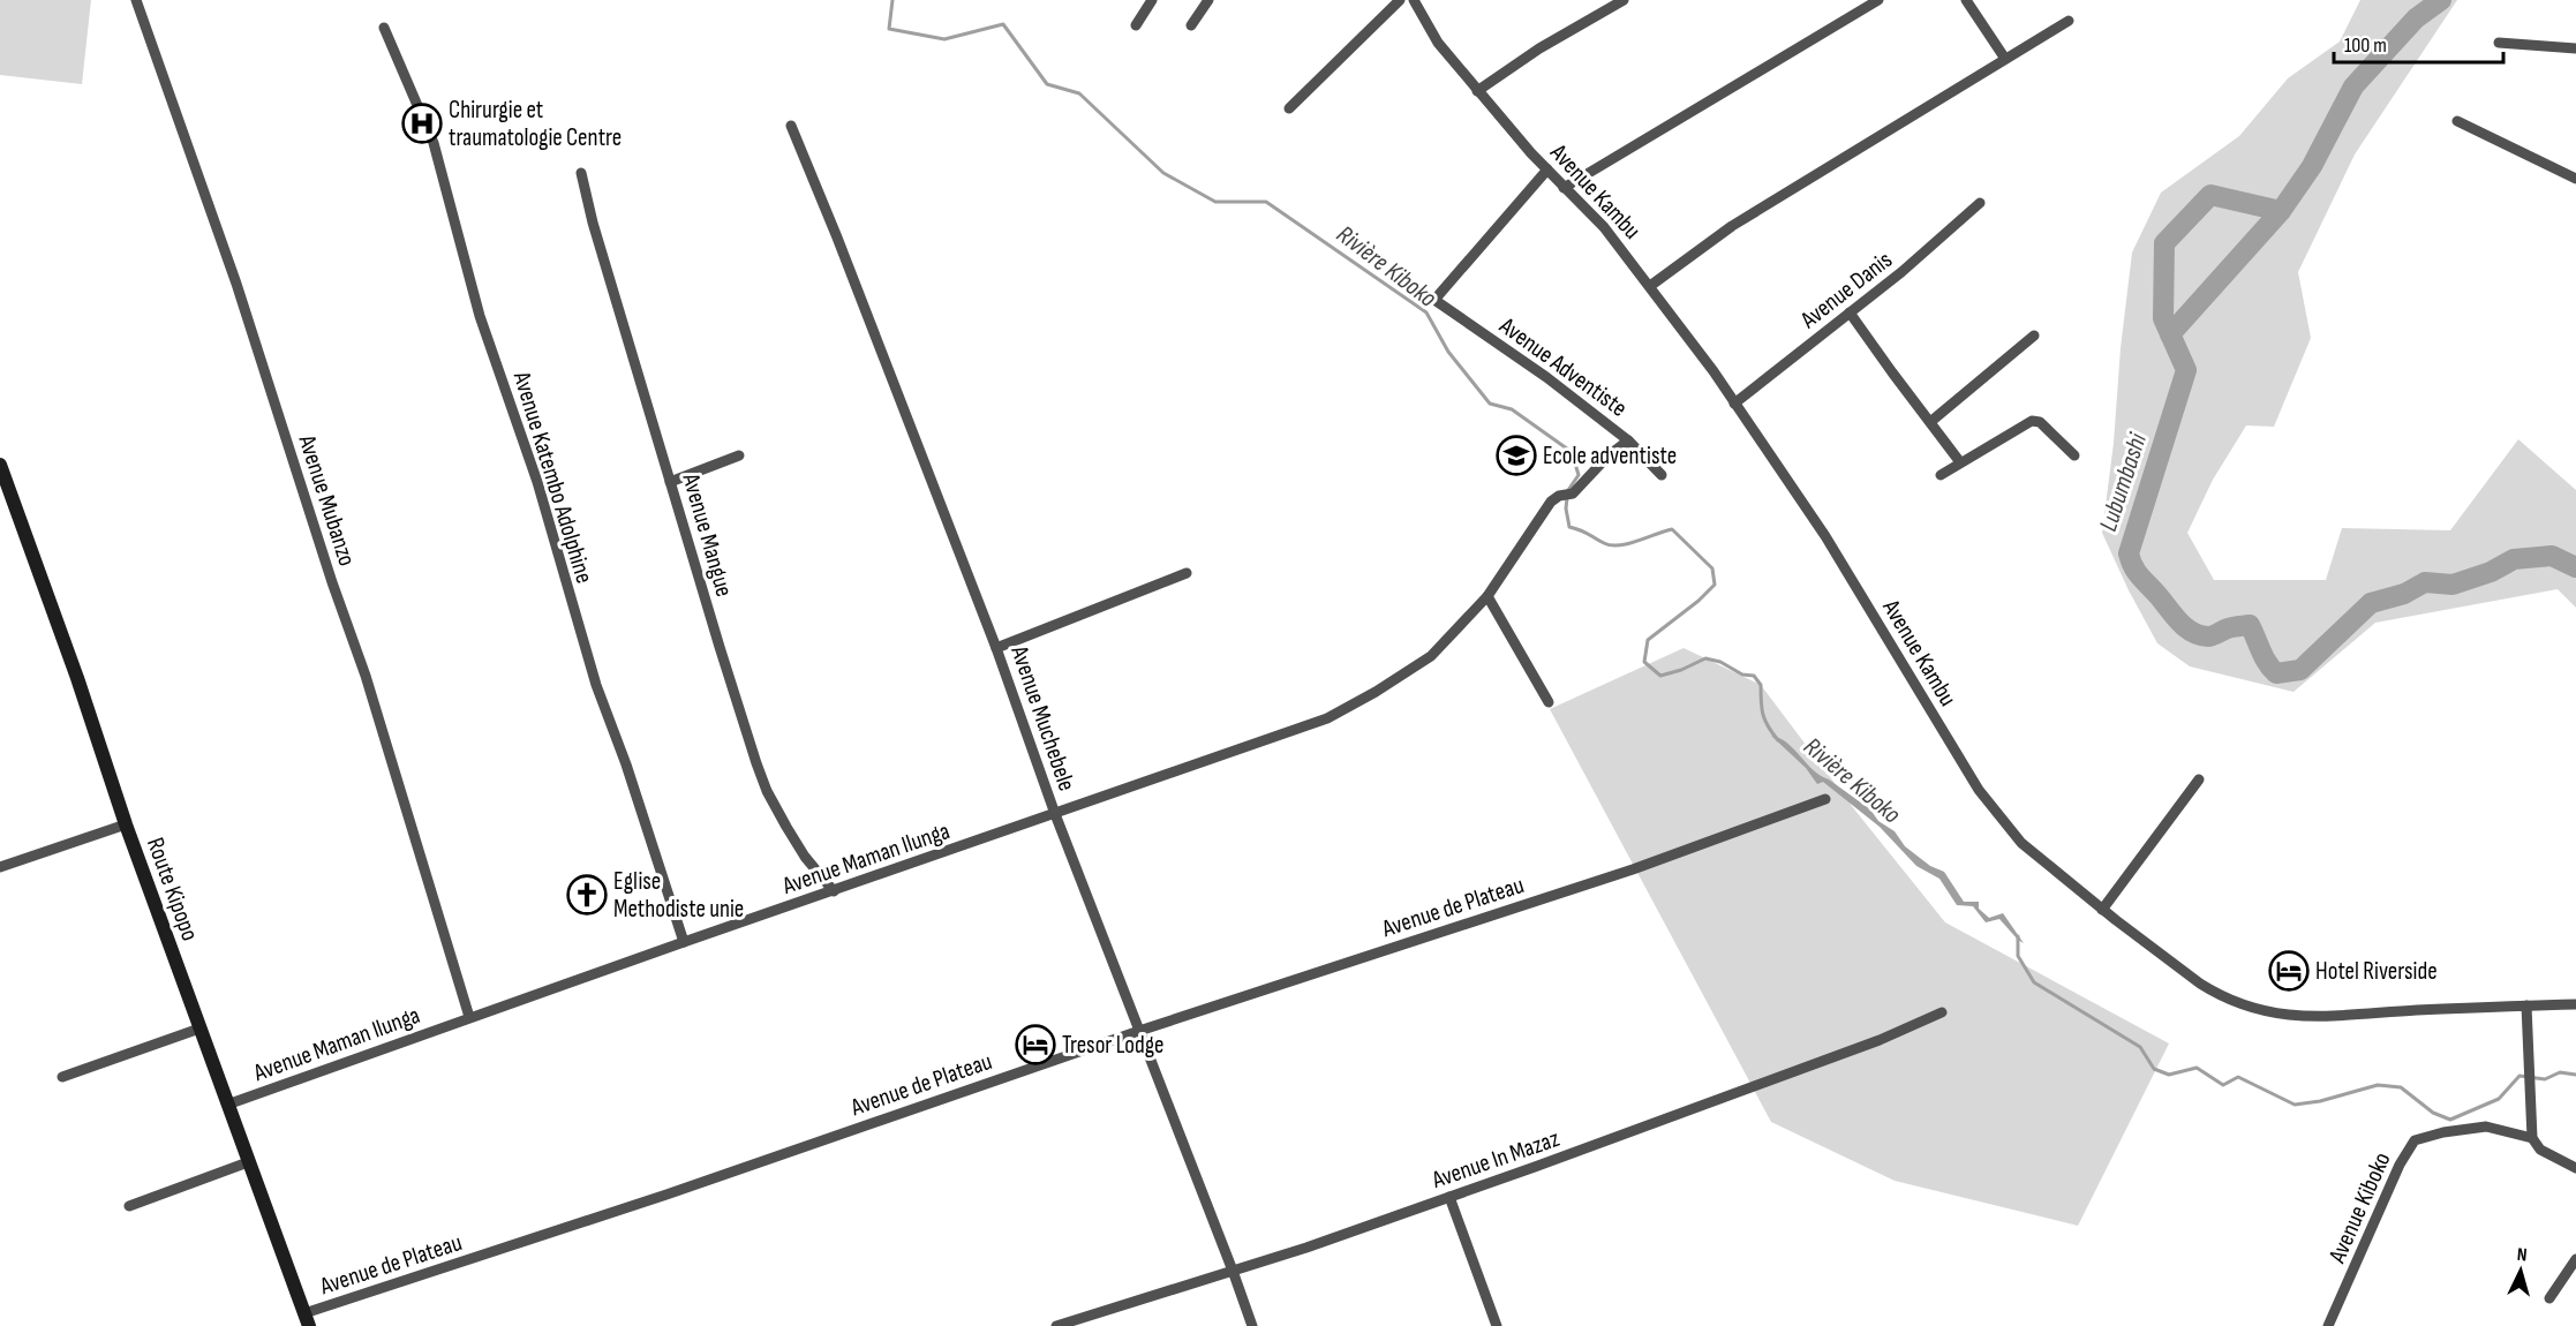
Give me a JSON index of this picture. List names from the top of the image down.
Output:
{
  "streets": {
    "main road": ["Route Kipopo"],
    "street": [
      "Avenue Kambu",
      "Avenue Danis",
      "Avenue Adventiste",
      "Avenue Katembo Adolphine",
      "Avenue Mubanzo",
      "Avenue Mangue",
      "Avenue Muchebele",
      "Avenue Maman Ilunga",
      "Avenue de Plateau",
      "Avenue In Mazaz",
      "Avenue Kiboko"
    ]
  },
  "crossings": [
    ["Avenue Kambu", "Avenue Danis"],
    ["Avenue Kambu", "Avenue Adventiste"],
    ["Avenue Adventiste", "Avenue Maman Ilunga"],
    ["Avenue Katembo Adolphine", "Avenue Maman Ilunga"],
    ["Avenue Mubanzo", "Avenue Maman Ilunga"],
    ["Avenue Mangue", "Avenue Maman Ilunga"],
    ["Avenue Muchebele", "Avenue Maman Ilunga"],
    ["Avenue Muchebele", "Avenue de Plateau"],
    ["Avenue Muchebele", "Avenue In Mazaz"],
    ["Avenue Maman Ilunga", "Route Kipopo"],
    ["Route Kipopo", "Avenue de Plateau"]
  ],
  "water": ["Rivière Kiboko", "Lubumbashi"],
  "places": {
    "hospital": ["Chirurgie et traumatologie Centre"],
    "school or university": ["Ecole adventiste"],
    "church": ["Eglise Methodiste unie"],
    "hotel": ["Hotel Riverside", "Tresor Lodge"]
  },
  "scale_bar": "100 m",
  "north": "top"
}
